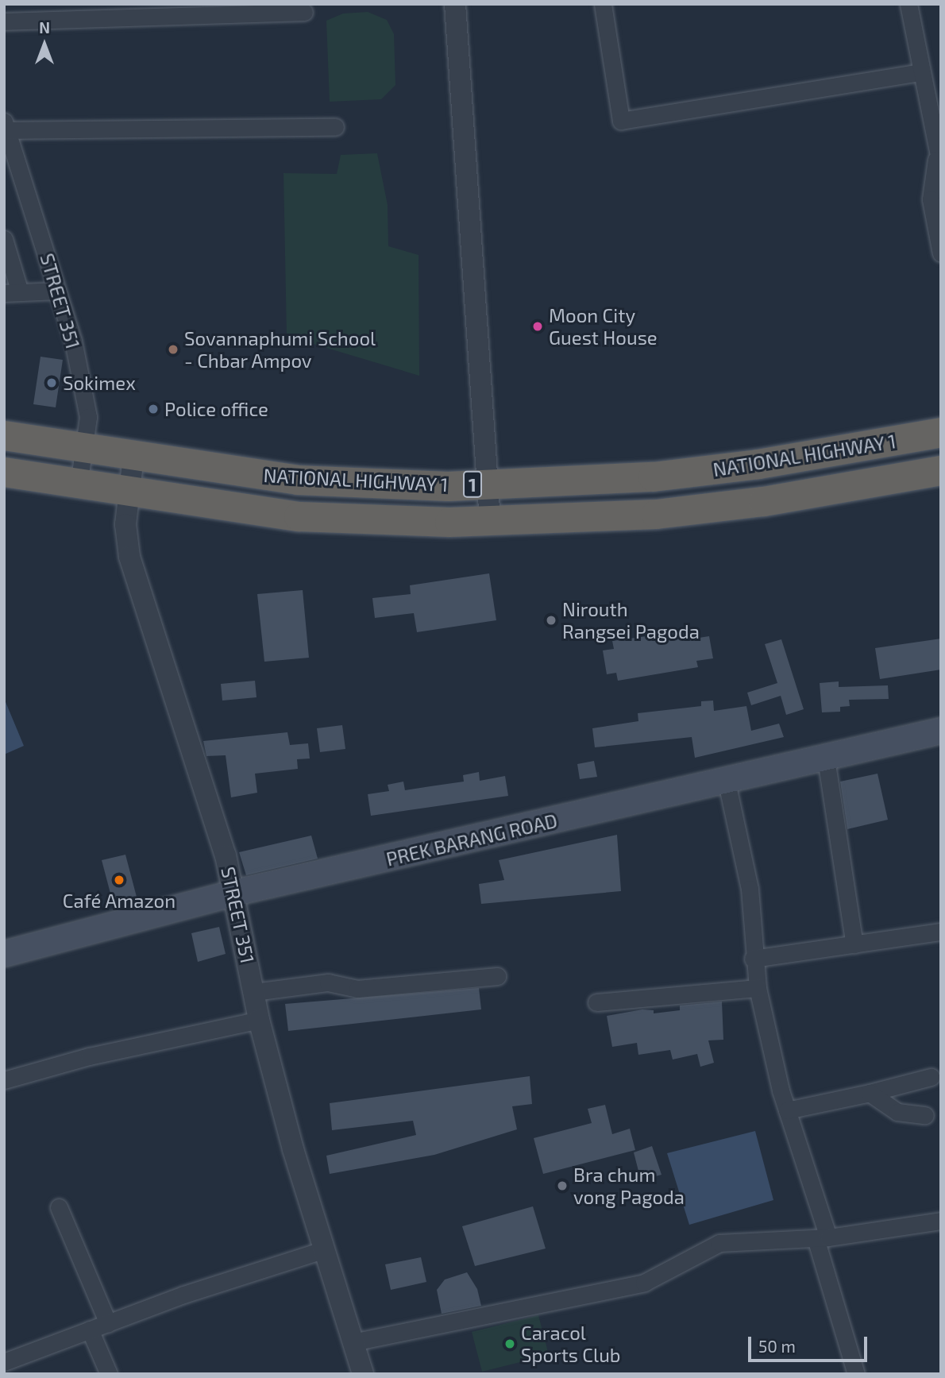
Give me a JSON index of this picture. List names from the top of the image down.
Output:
{
  "streets": {
    "highway": ["NATIONAL HIGHWAY 1", "1"],
    "main road": ["PREK BARANG ROAD"],
    "street": ["STREET 351"]
  },
  "crossings": [
    ["STREET 351", "NATIONAL HIGHWAY 1"],
    ["STREET 351", "PREK BARANG ROAD"]
  ],
  "places": [
    "Moon City Guest House",
    "Sovannaphumi School - Chbar Ampov",
    "Sokimex",
    "Police office",
    "Nirouth Rangsei Pagoda",
    "Café Amazon",
    "Bra chum vong Pagoda",
    "Caracol Sports Club"
  ],
  "scale_bar": "50 m",
  "north": "top"
}
